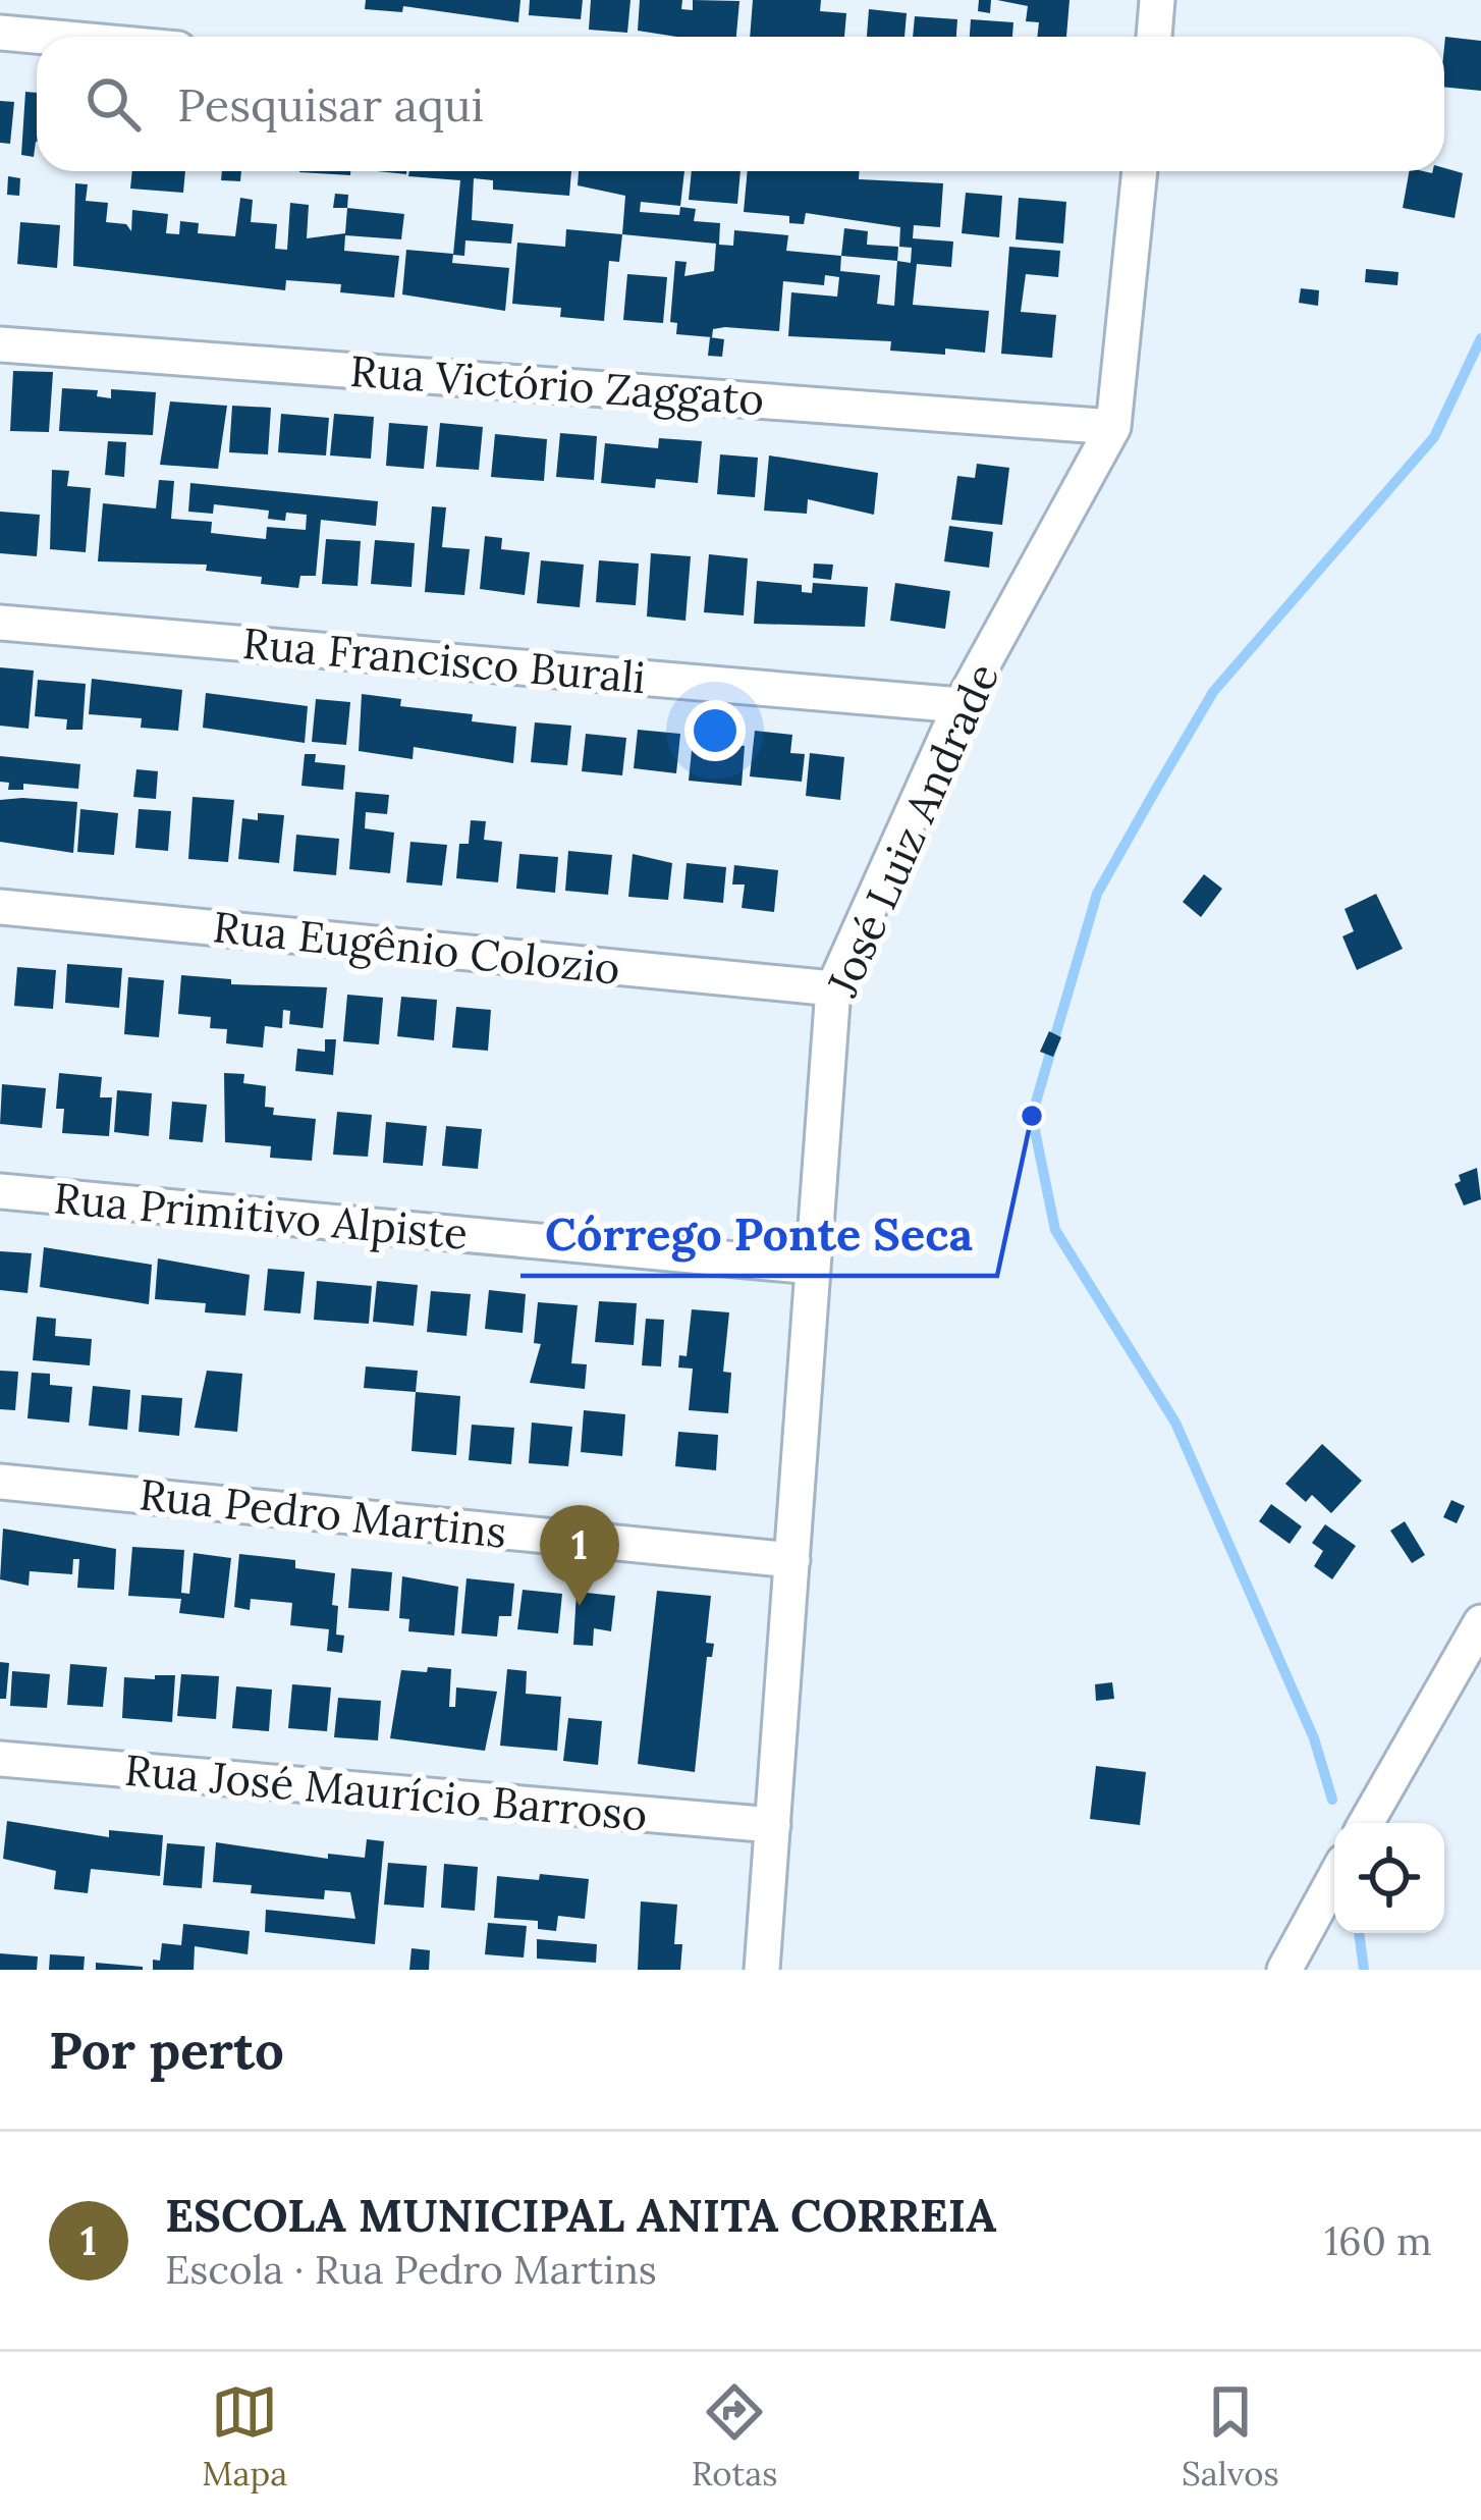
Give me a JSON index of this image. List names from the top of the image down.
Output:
{
  "streets": {
    "street": [
      "Rua Victório Zaggato",
      "Rua Francisco Burali",
      "José Luiz Andrade",
      "Rua Eugênio Colozio",
      "Rua Primitivo Alpiste",
      "Rua Pedro Martins",
      "Rua José Maurício Barroso"
    ]
  },
  "crossings": [
    ["Rua Victório Zaggato", "José Luiz Andrade"],
    ["Rua Francisco Burali", "José Luiz Andrade"],
    ["José Luiz Andrade", "Rua Eugênio Colozio"],
    ["José Luiz Andrade", "Rua Primitivo Alpiste"],
    ["José Luiz Andrade", "Rua Pedro Martins"],
    ["José Luiz Andrade", "Rua José Maurício Barroso"]
  ],
  "places": ["Córrego Ponte Seca"],
  "page": {
    "search": "Pesquisar aqui",
    "pins": "1",
    "heading": "Por perto",
    "list": [
      {
        "mark": "1",
        "name": "ESCOLA MUNICIPAL ANITA CORREIA",
        "note": "Escola · Rua Pedro Martins",
        "value": "160 m"
      }
    ],
    "nav": ["Mapa", "Rotas", "Salvos"]
  }
}
